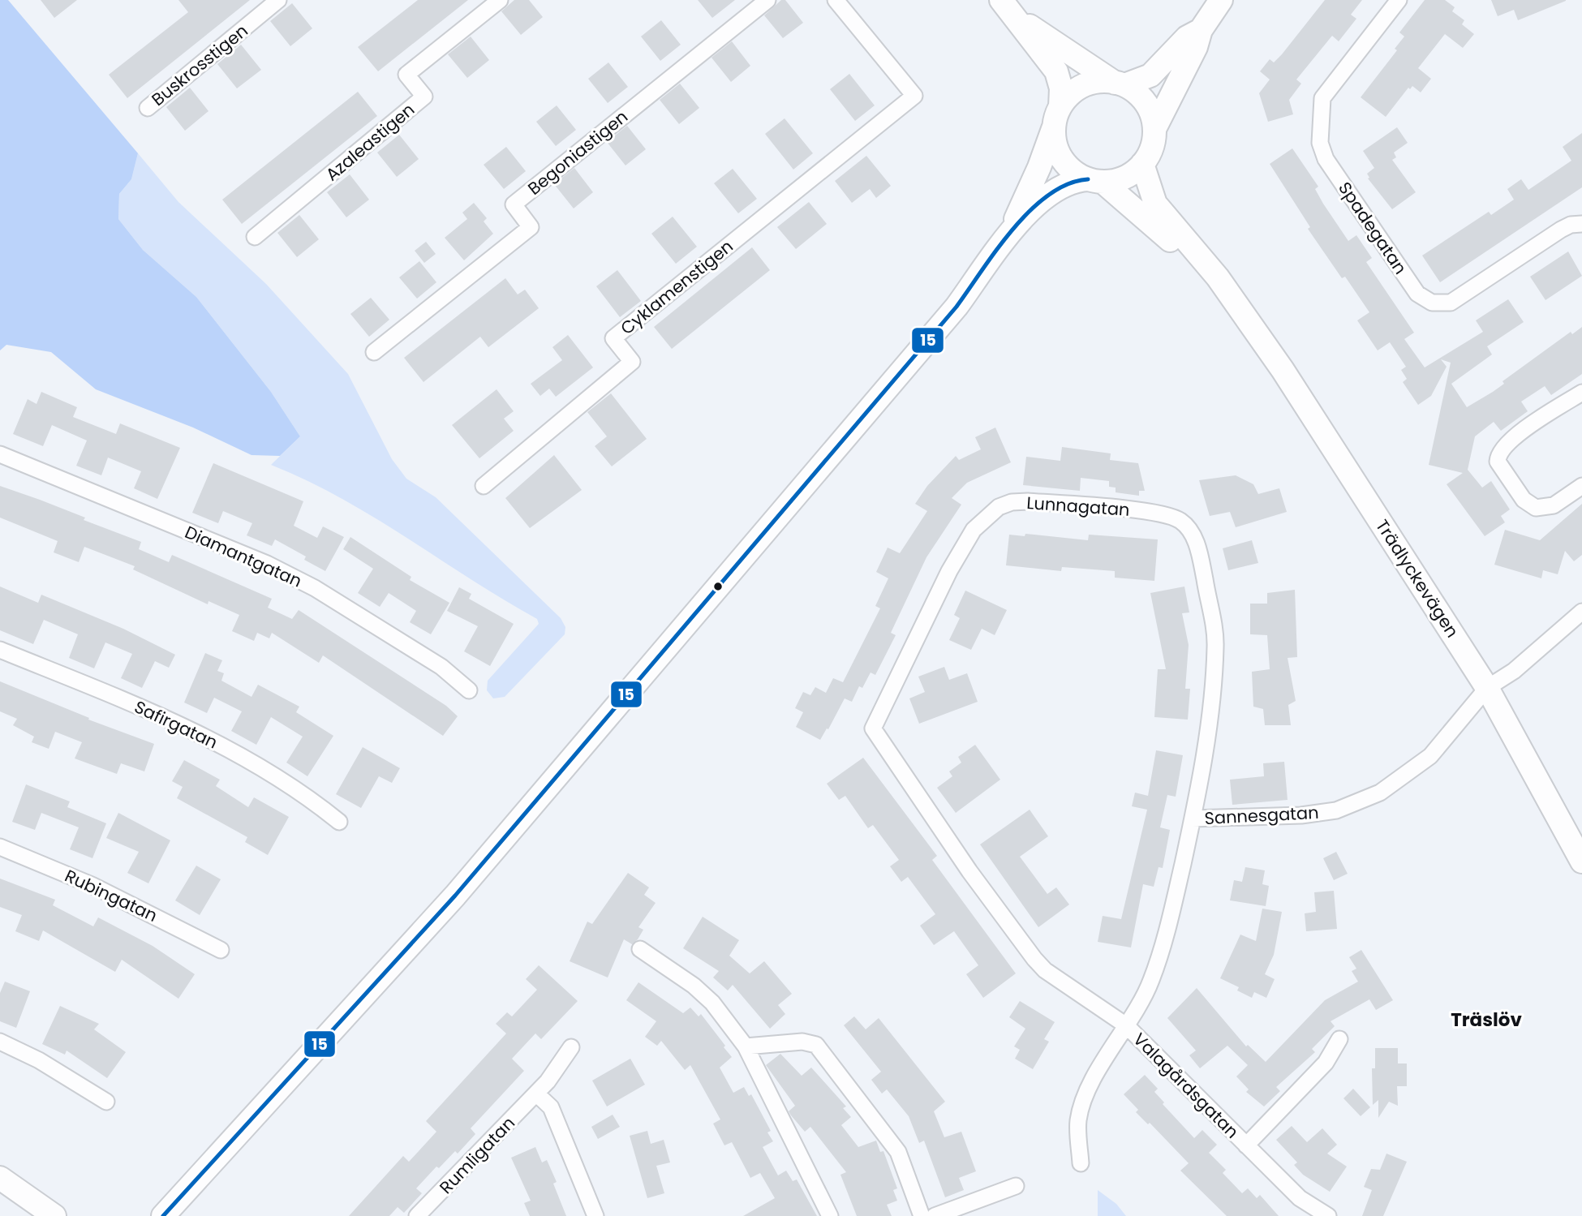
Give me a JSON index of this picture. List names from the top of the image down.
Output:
{
  "streets": {
    "main road": ["Trädlyckevägen"],
    "street": [
      "Buskrosstigen",
      "Azaleastigen",
      "Begoniastigen",
      "Spadegatan",
      "Cyklamenstigen",
      "Lunnagatan",
      "Diamantgatan",
      "Safirgatan",
      "Sannesgatan",
      "Rubingatan",
      "Valagårdsgatan",
      "Rumligatan"
    ]
  },
  "crossings": [
    ["Lunnagatan", "Sannesgatan"],
    ["Lunnagatan", "Valagårdsgatan"],
    ["Trädlyckevägen", "Sannesgatan"]
  ],
  "districts": ["Träslöv"],
  "lines": ["transit line 15"]
}
